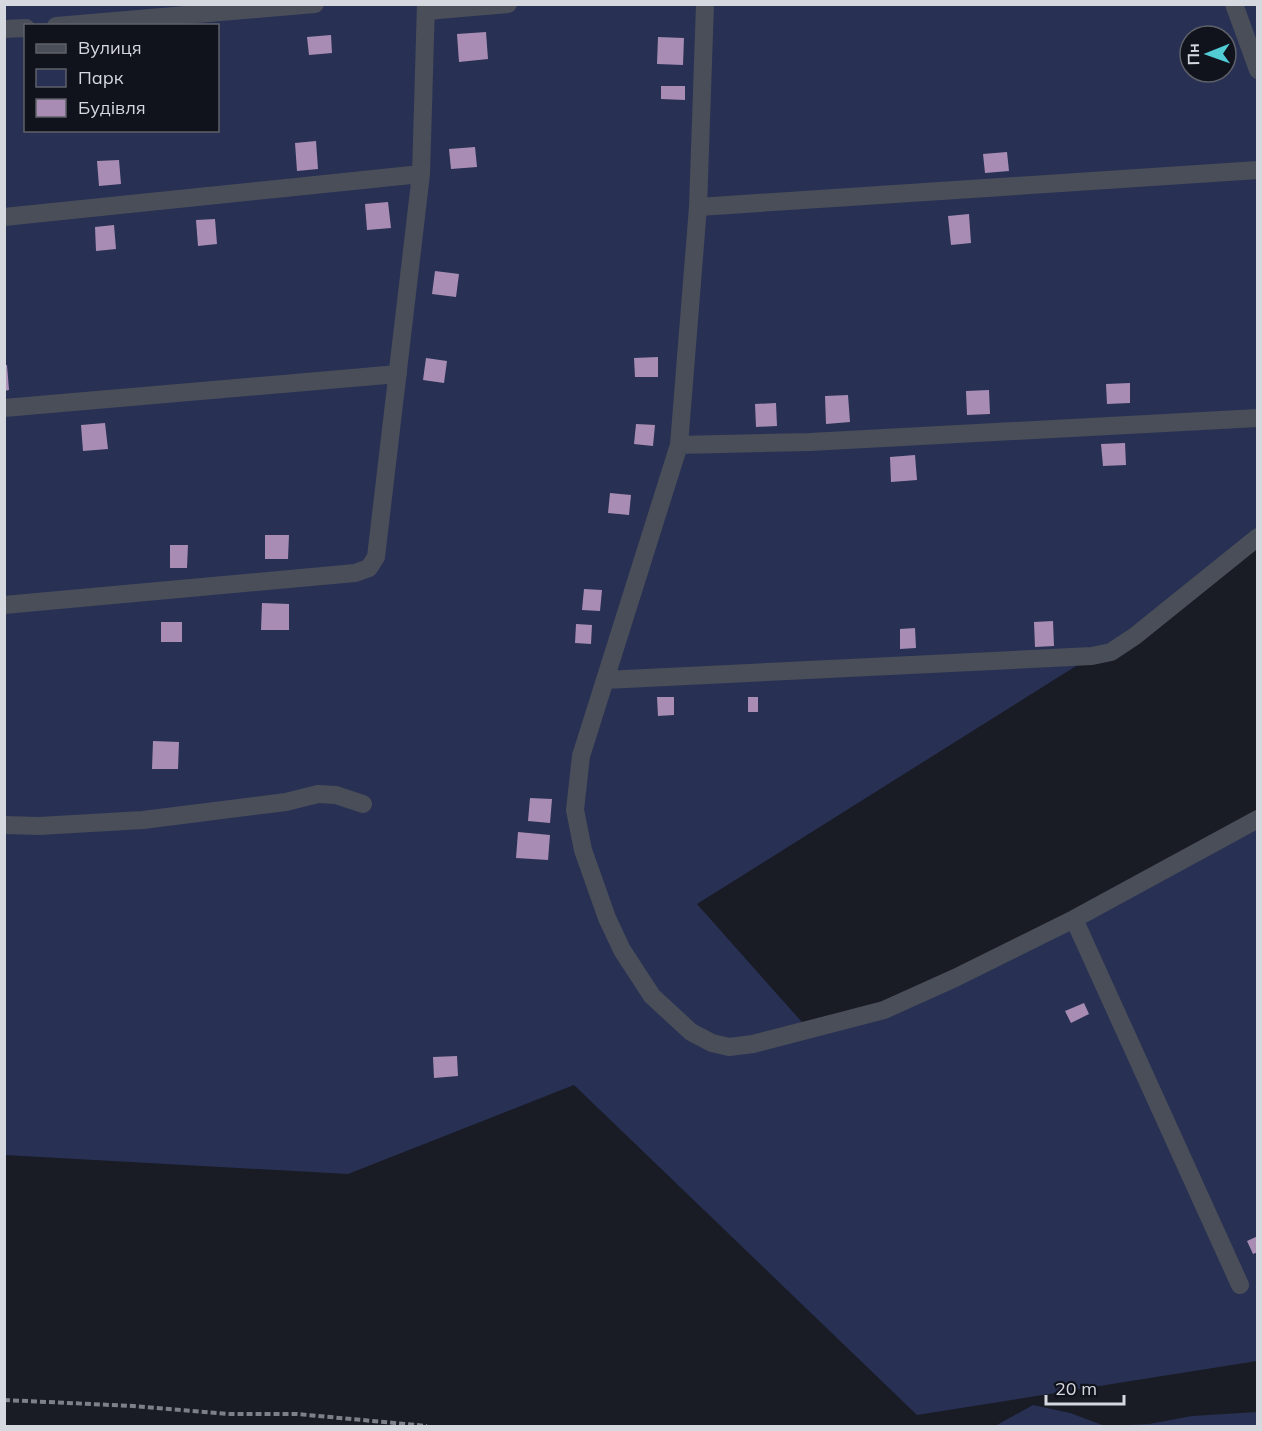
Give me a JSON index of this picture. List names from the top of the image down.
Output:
{
  "legend": ["Вулиця", "Парк", "Будівля"],
  "scale_bar": "20 m",
  "north": "left"
}
